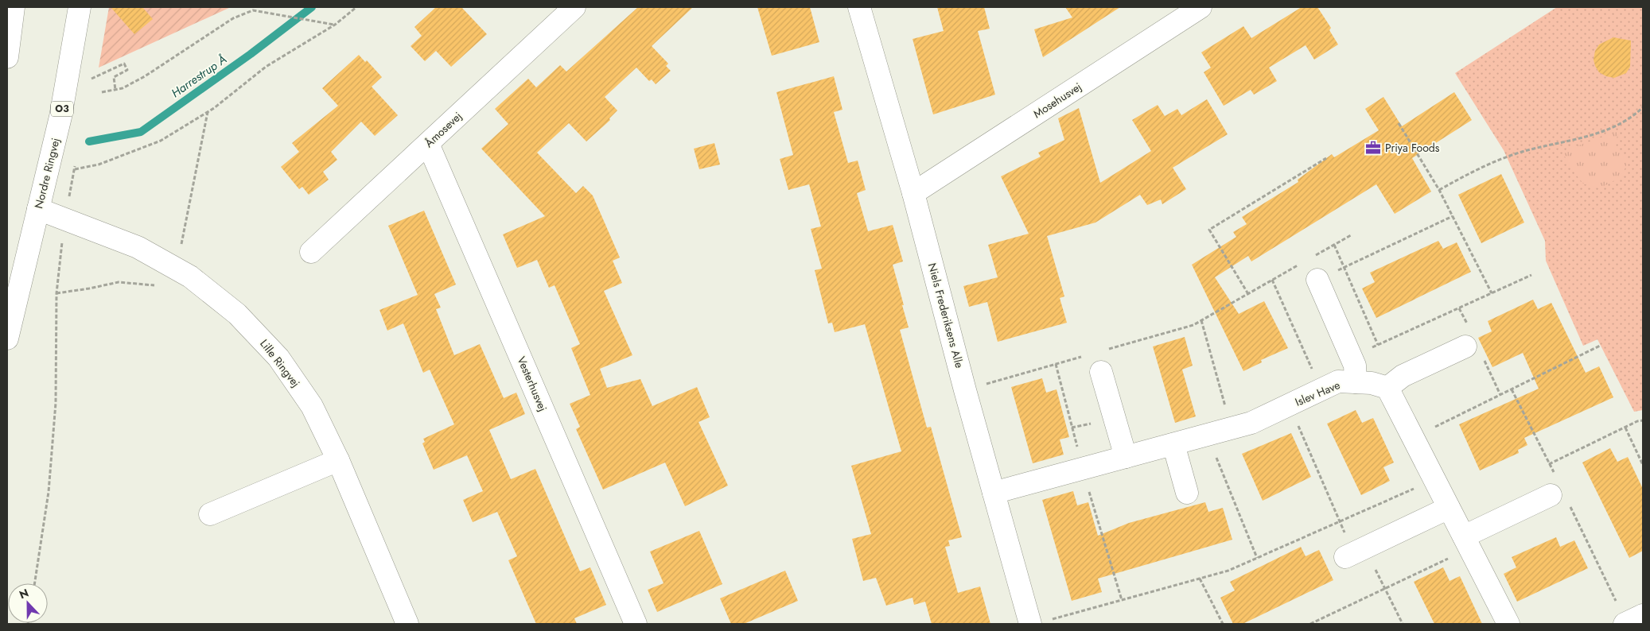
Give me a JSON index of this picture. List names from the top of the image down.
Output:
{
  "streets": {
    "street": [
      "Mosehusvej",
      "O3",
      "Åmosevej",
      "Nordre Ringvej",
      "Niels Frederiksens Alle",
      "Lille Ringvej",
      "Vesterhusvej",
      "Islev Have"
    ]
  },
  "crossings": [
    ["Mosehusvej", "Niels Frederiksens Alle"],
    ["Åmosevej", "Vesterhusvej"],
    ["Nordre Ringvej", "Lille Ringvej"],
    ["Niels Frederiksens Alle", "Islev Have"]
  ],
  "water": ["Harrestrup Å"],
  "places": {
    "office": ["Priya Foods"]
  },
  "north": "top"
}
